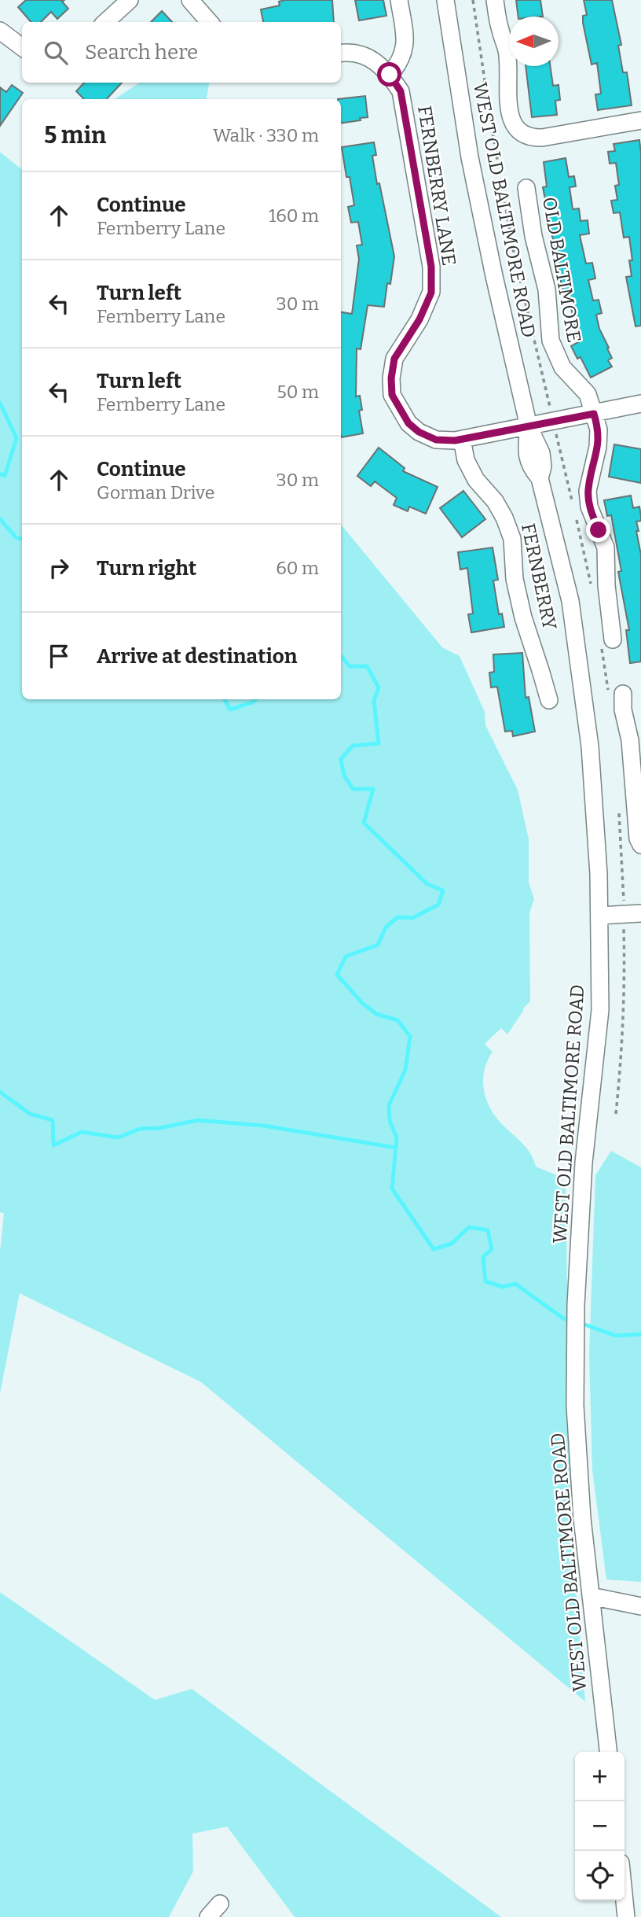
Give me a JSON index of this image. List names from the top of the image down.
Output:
{
  "streets": {
    "street": [
      "FERNBERRY LANE",
      "WEST OLD BALTIMORE ROAD",
      "OLD BALTIMORE",
      "FERNBERRY"
    ]
  },
  "crossings": [
    ["FERNBERRY LANE", "WEST OLD BALTIMORE ROAD"],
    ["FERNBERRY LANE", "OLD BALTIMORE"],
    ["FERNBERRY LANE", "FERNBERRY"]
  ],
  "north": "left",
  "page": {
    "search": "Search here",
    "heading": ["5 min", "Walk · 330 m"],
    "list": [
      ["Continue", "Fernberry Lane", "160 m"],
      ["Turn left", "Fernberry Lane", "30 m"],
      ["Turn left", "Fernberry Lane", "50 m"],
      ["Continue", "Gorman Drive", "30 m"],
      ["Turn right", "60 m"],
      "Arrive at destination"
    ],
    "map_buttons": ["+", "−"]
  }
}
